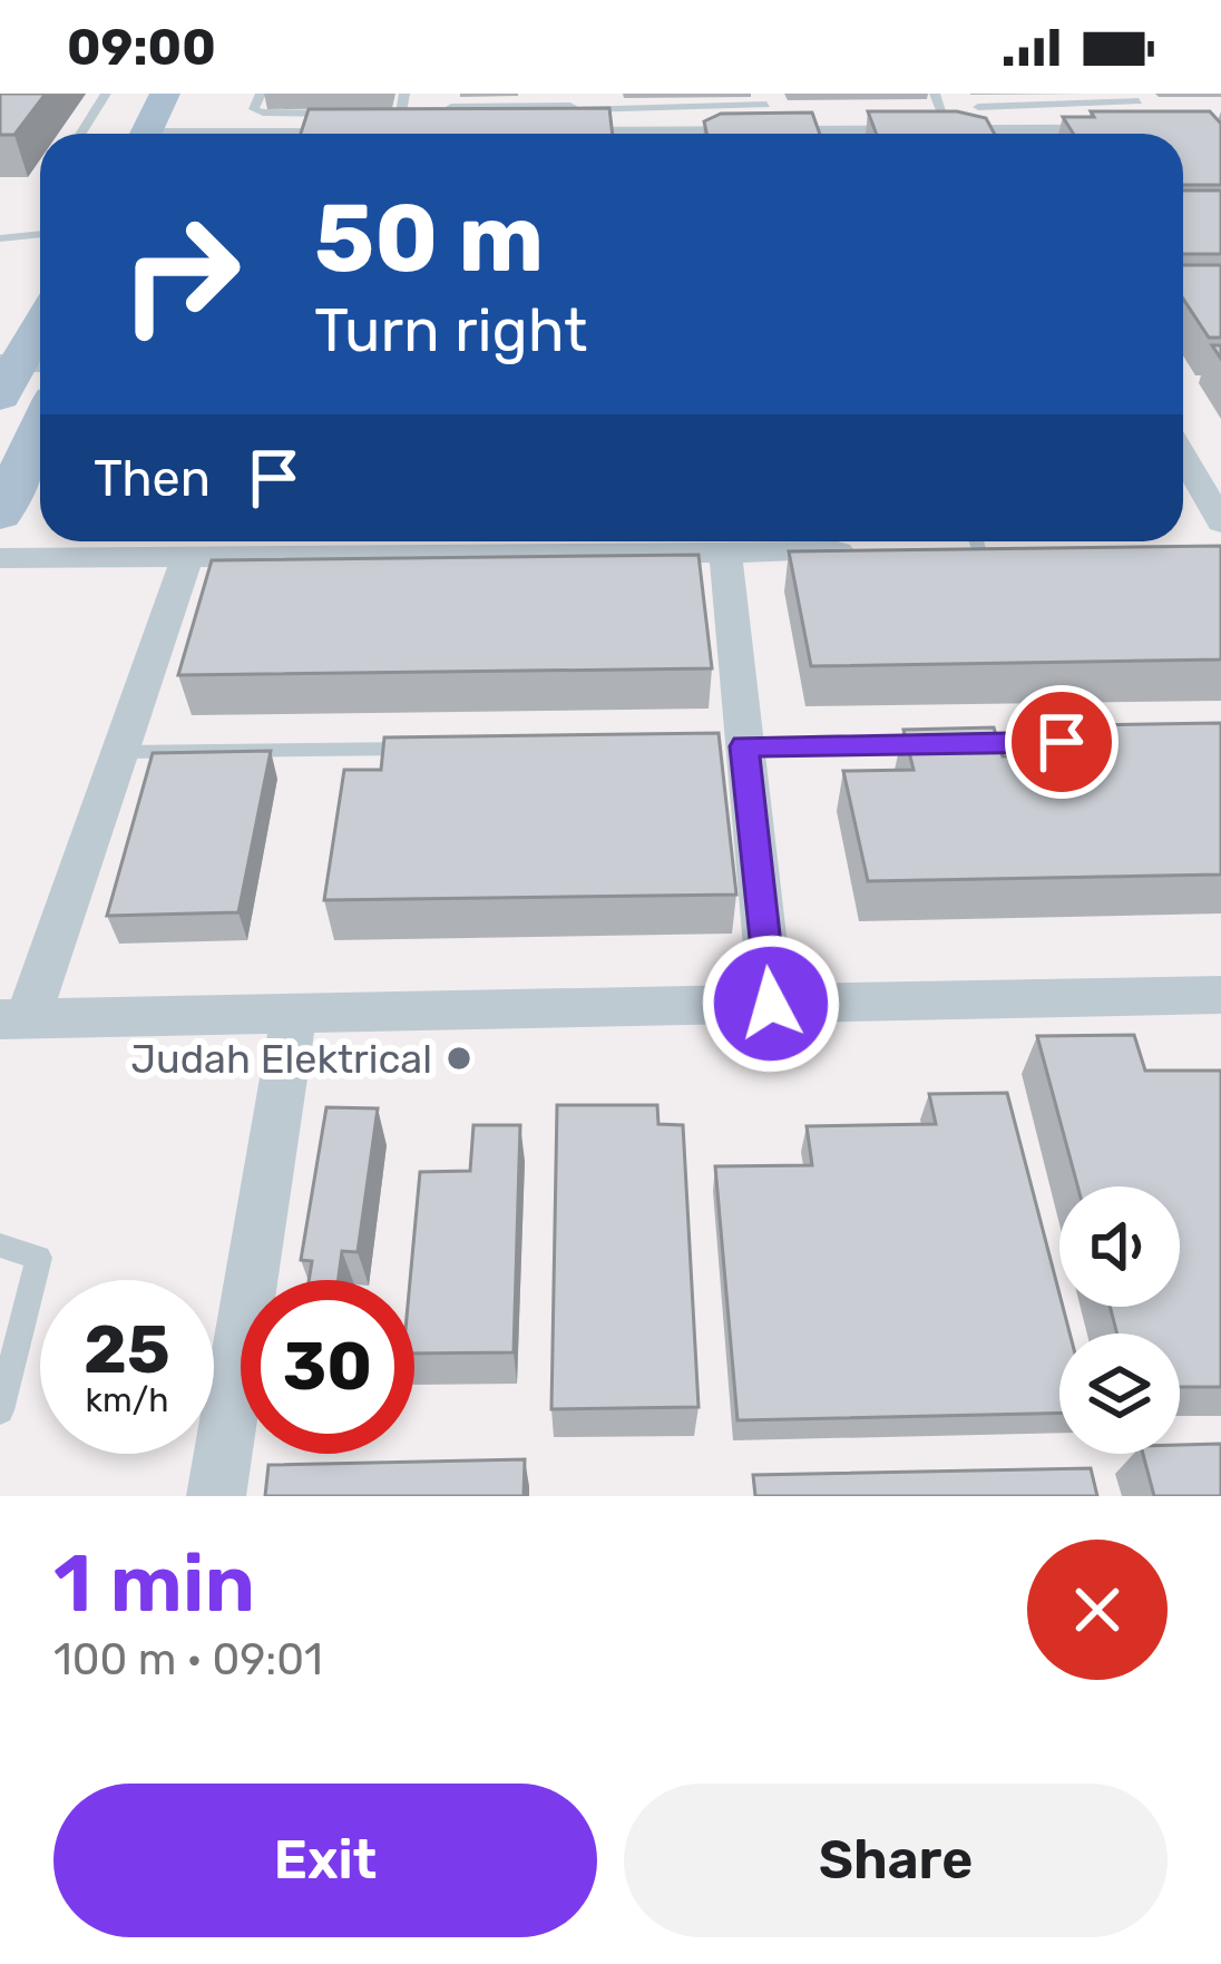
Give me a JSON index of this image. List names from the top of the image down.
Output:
{
  "places": ["Judah Elektrical"],
  "page": {
    "status": "09:00",
    "turn": ["50 m", "Turn right"],
    "then": "Then",
    "speed": "25 km/h",
    "limit": "30",
    "heading": ["1 min", "100 m · 09:01"],
    "buttons": ["Exit", "Share"]
  }
}
